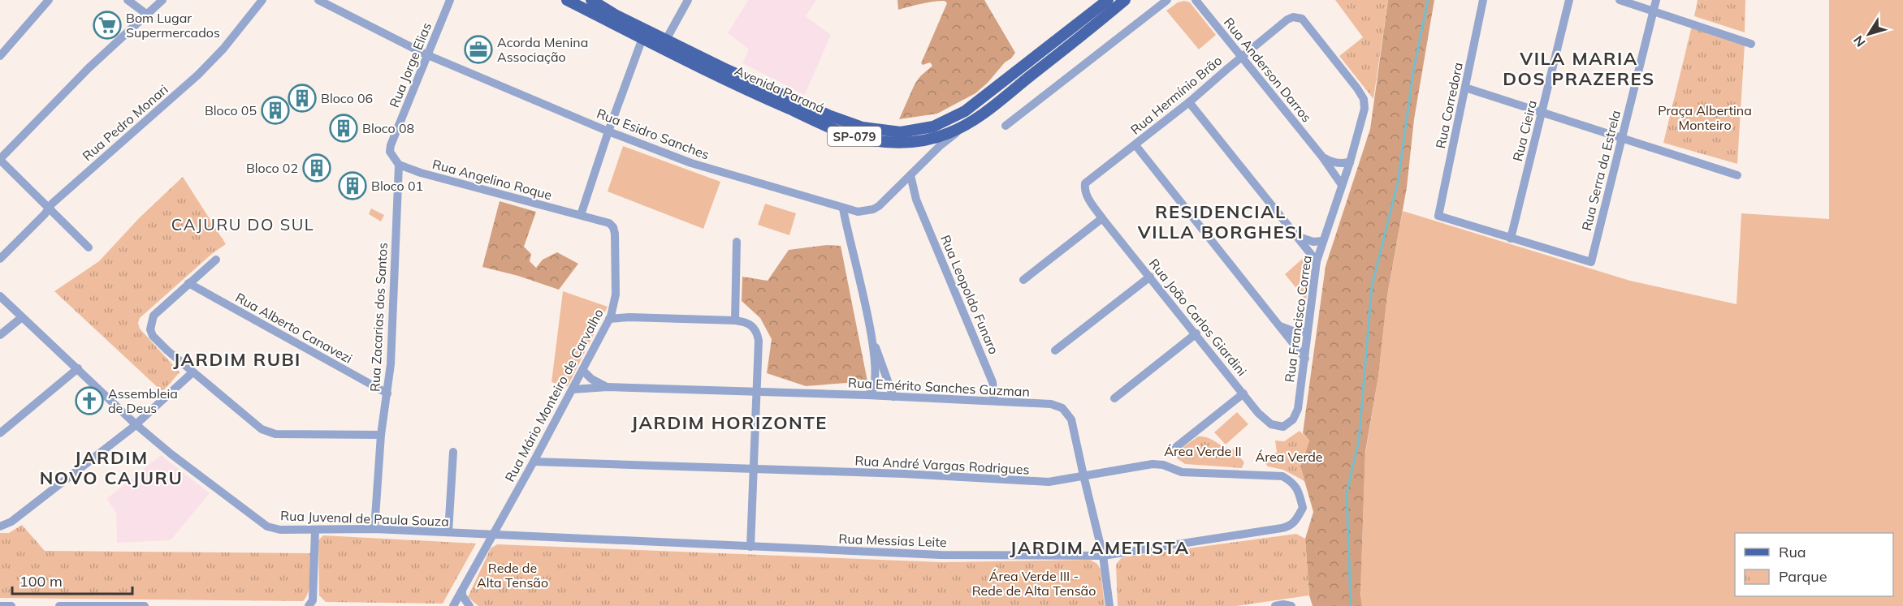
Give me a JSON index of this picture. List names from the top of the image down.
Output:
{
  "streets": {
    "main road": ["Avenida Paraná", "SP-079"],
    "street": [
      "Rua Jorge Elias",
      "Rua Anderson Darros",
      "Rua Hermínio Brão",
      "Rua Corredora",
      "Rua Pedro Monari",
      "Rua Cieira",
      "Rua Esidro Sanches",
      "Rua Serra da Estrela",
      "Rua Angelino Roque",
      "Rua Leopoldo Funaro",
      "Rua Zacarias dos Santos",
      "Rua João Carlos Giardini",
      "Rua Francisco Correa",
      "Rua Alberto Canavezi",
      "Rua Emérito Sanches Guzman",
      "Rua Mário Monteiro de Carvalho",
      "Rua André Vargas Rodrigues",
      "Rua Juvenal de Paula Souza",
      "Rua Messias Leite"
    ]
  },
  "crossings": [
    ["Rua Jorge Elias", "Rua Esidro Sanches"],
    ["Rua Jorge Elias", "Rua Angelino Roque"],
    ["Rua Jorge Elias", "Rua Zacarias dos Santos"],
    ["Rua Anderson Darros", "Rua Hermínio Brão"],
    ["Rua Anderson Darros", "Rua Francisco Correa"],
    ["Avenida Paraná", "Rua Esidro Sanches"],
    ["Rua Hermínio Brão", "Rua João Carlos Giardini"],
    ["Rua Hermínio Brão", "Rua Francisco Correa"],
    ["Rua Corredora", "Rua Cieira"],
    ["Rua Corredora", "Rua Serra da Estrela"],
    ["Rua Cieira", "Rua Serra da Estrela"],
    ["Rua Esidro Sanches", "Rua Leopoldo Funaro"],
    ["Rua Angelino Roque", "Rua Zacarias dos Santos"],
    ["Rua Angelino Roque", "Rua Mário Monteiro de Carvalho"],
    ["Rua Leopoldo Funaro", "Rua Emérito Sanches Guzman"],
    ["Rua Zacarias dos Santos", "Rua Alberto Canavezi"],
    ["Rua Zacarias dos Santos", "Rua Juvenal de Paula Souza"],
    ["Rua João Carlos Giardini", "Rua Francisco Correa"],
    ["Rua Emérito Sanches Guzman", "Rua Mário Monteiro de Carvalho"],
    ["Rua Emérito Sanches Guzman", "Rua André Vargas Rodrigues"],
    ["Rua Emérito Sanches Guzman", "Rua Messias Leite"],
    ["Rua Mário Monteiro de Carvalho", "Rua André Vargas Rodrigues"],
    ["Rua Mário Monteiro de Carvalho", "Rua Juvenal de Paula Souza"],
    ["Rua Mário Monteiro de Carvalho", "Rua Messias Leite"],
    ["Rua André Vargas Rodrigues", "Rua Messias Leite"],
    ["Rua Juvenal de Paula Souza", "Rua Messias Leite"]
  ],
  "districts": [
    "VILA MARIA DOS PRAZERES",
    "RESIDENCIAL VILLA BORGHESI",
    "CAJURU DO SUL",
    "JARDIM RUBI",
    "JARDIM HORIZONTE",
    "JARDIM NOVO CAJURU",
    "JARDIM AMETISTA"
  ],
  "parks": [
    "Praça Albertina Monteiro",
    "Área Verde II",
    "Área Verde",
    "Rede de Alta Tensão",
    "Área Verde III - Rede de Alta Tensão"
  ],
  "places": {
    "supermarket": ["Bom Lugar Supermercados"],
    "office": ["Acorda Menina Associação"],
    "building": [
      "Bloco 06",
      "Bloco 05",
      "Bloco 08",
      "Bloco 02",
      "Bloco 01"
    ],
    "church": ["Assembleia de Deus"]
  },
  "legend": ["Rua", "Parque"],
  "scale_bar": "100 m",
  "north": "bottom left"
}
